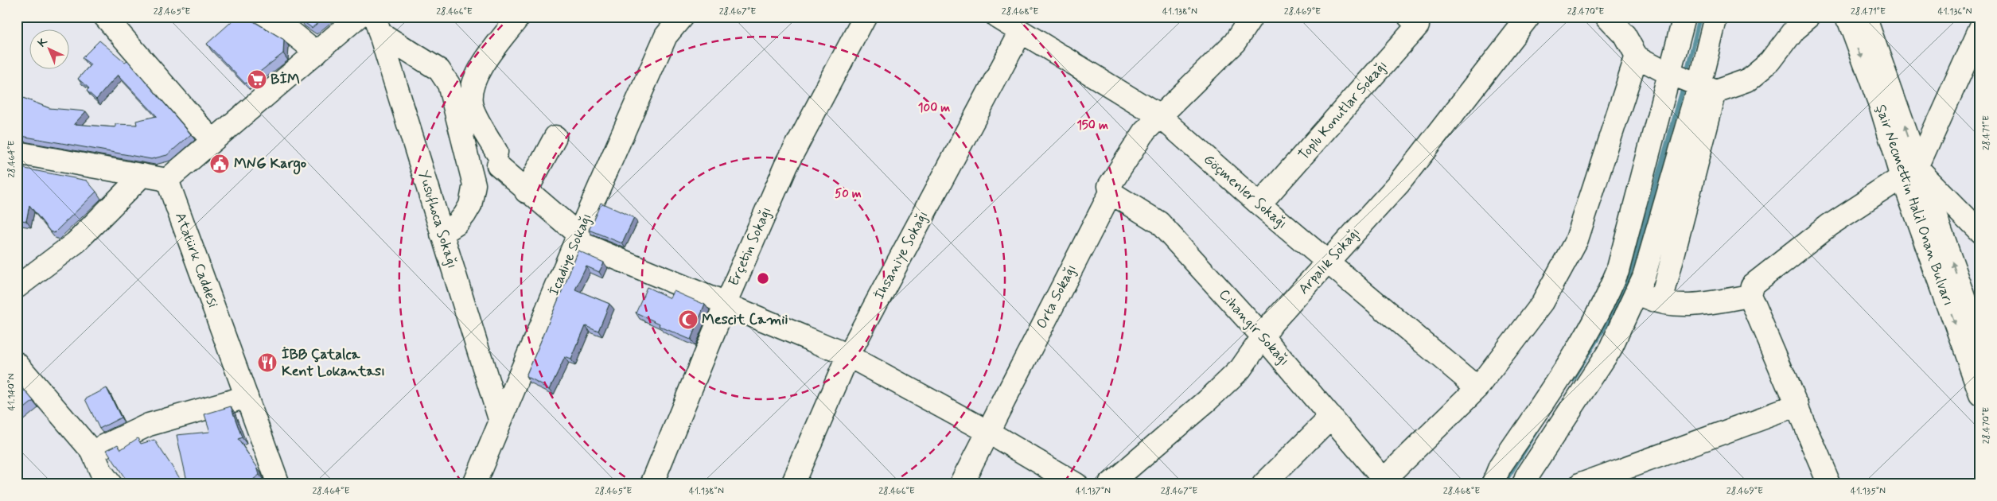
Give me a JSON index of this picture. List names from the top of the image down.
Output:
{
  "streets": {
    "street": [
      "Toplu Konutlar Sokağı",
      "Göçmenler Sokağı",
      "Şair Necmettin Halil Onan Bulvarı",
      "Yusufhoca Sokağı",
      "Erçetin Sokağı",
      "İcadiye Sokağı",
      "İhsaniye Sokağı",
      "Atatürk Caddesi",
      "Arpalık Sokağı",
      "Orta Sokağı",
      "Cihangir Sokağı"
    ]
  },
  "crossings": [
    ["Toplu Konutlar Sokağı", "Göçmenler Sokağı"],
    ["Göçmenler Sokağı", "İhsaniye Sokağı"],
    ["Göçmenler Sokağı", "Arpalık Sokağı"],
    ["Göçmenler Sokağı", "Orta Sokağı"],
    ["Yusufhoca Sokağı", "İcadiye Sokağı"],
    ["Arpalık Sokağı", "Cihangir Sokağı"],
    ["Orta Sokağı", "Cihangir Sokağı"]
  ],
  "places": {
    "supermarket": ["BİM"],
    "public building": ["MNG Kargo"],
    "mosque": ["Mescit Camii"],
    "restaurant": ["İBB Çatalca Kent Lokantası"]
  },
  "north": "top left",
  "coordinates": [
    "28.465°E",
    "28.466°E",
    "28.467°E",
    "28.468°E",
    "41.138°N",
    "28.469°E",
    "28.470°E",
    "28.471°E",
    "41.136°N",
    "28.464°E",
    "41.140°N",
    "41.137°N",
    "41.135°N"
  ],
  "rings": ["100 m", "150 m", "50 m"]
}
